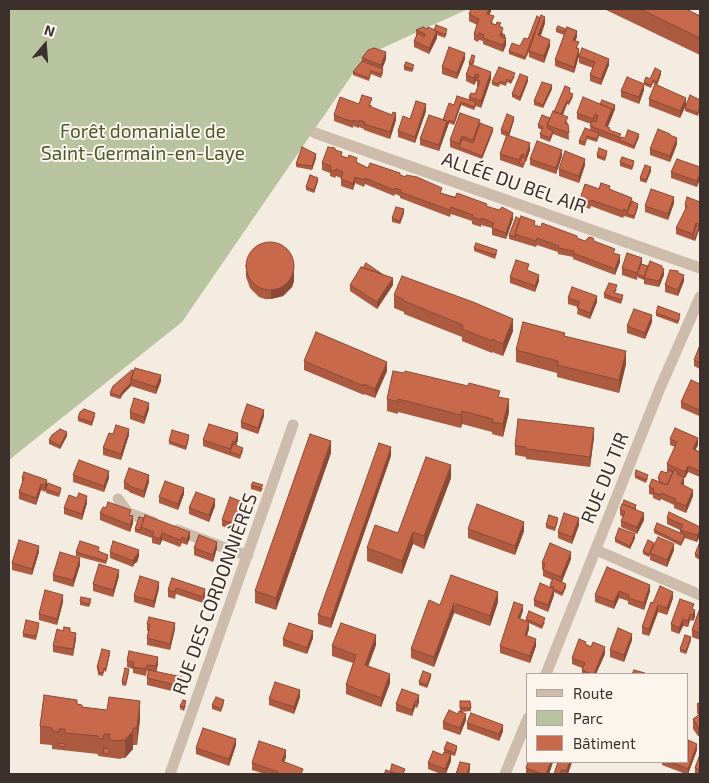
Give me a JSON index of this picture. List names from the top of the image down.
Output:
{
  "streets": {
    "street": ["ALLÉE DU BEL AIR", "RUE DU TIR", "RUE DES CORDONNIÈRES"]
  },
  "parks": ["Forêt domaniale de Saint-Germain-en-Laye"],
  "legend": ["Route", "Parc", "Bâtiment"],
  "north": "top"
}
